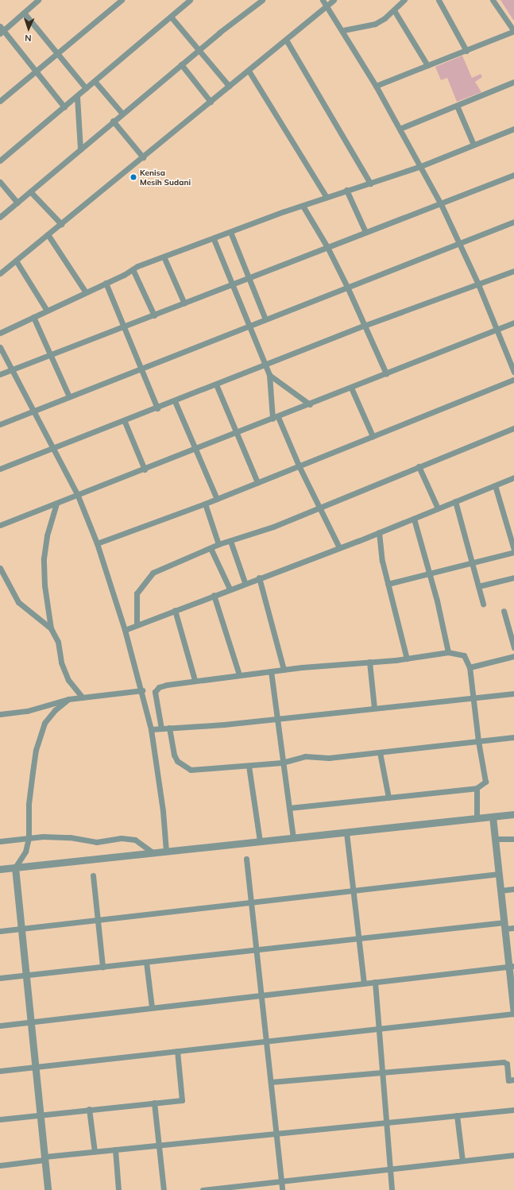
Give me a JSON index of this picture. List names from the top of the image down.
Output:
{
  "places": ["Kenisa Mesih Sudani"],
  "north": "bottom"
}
